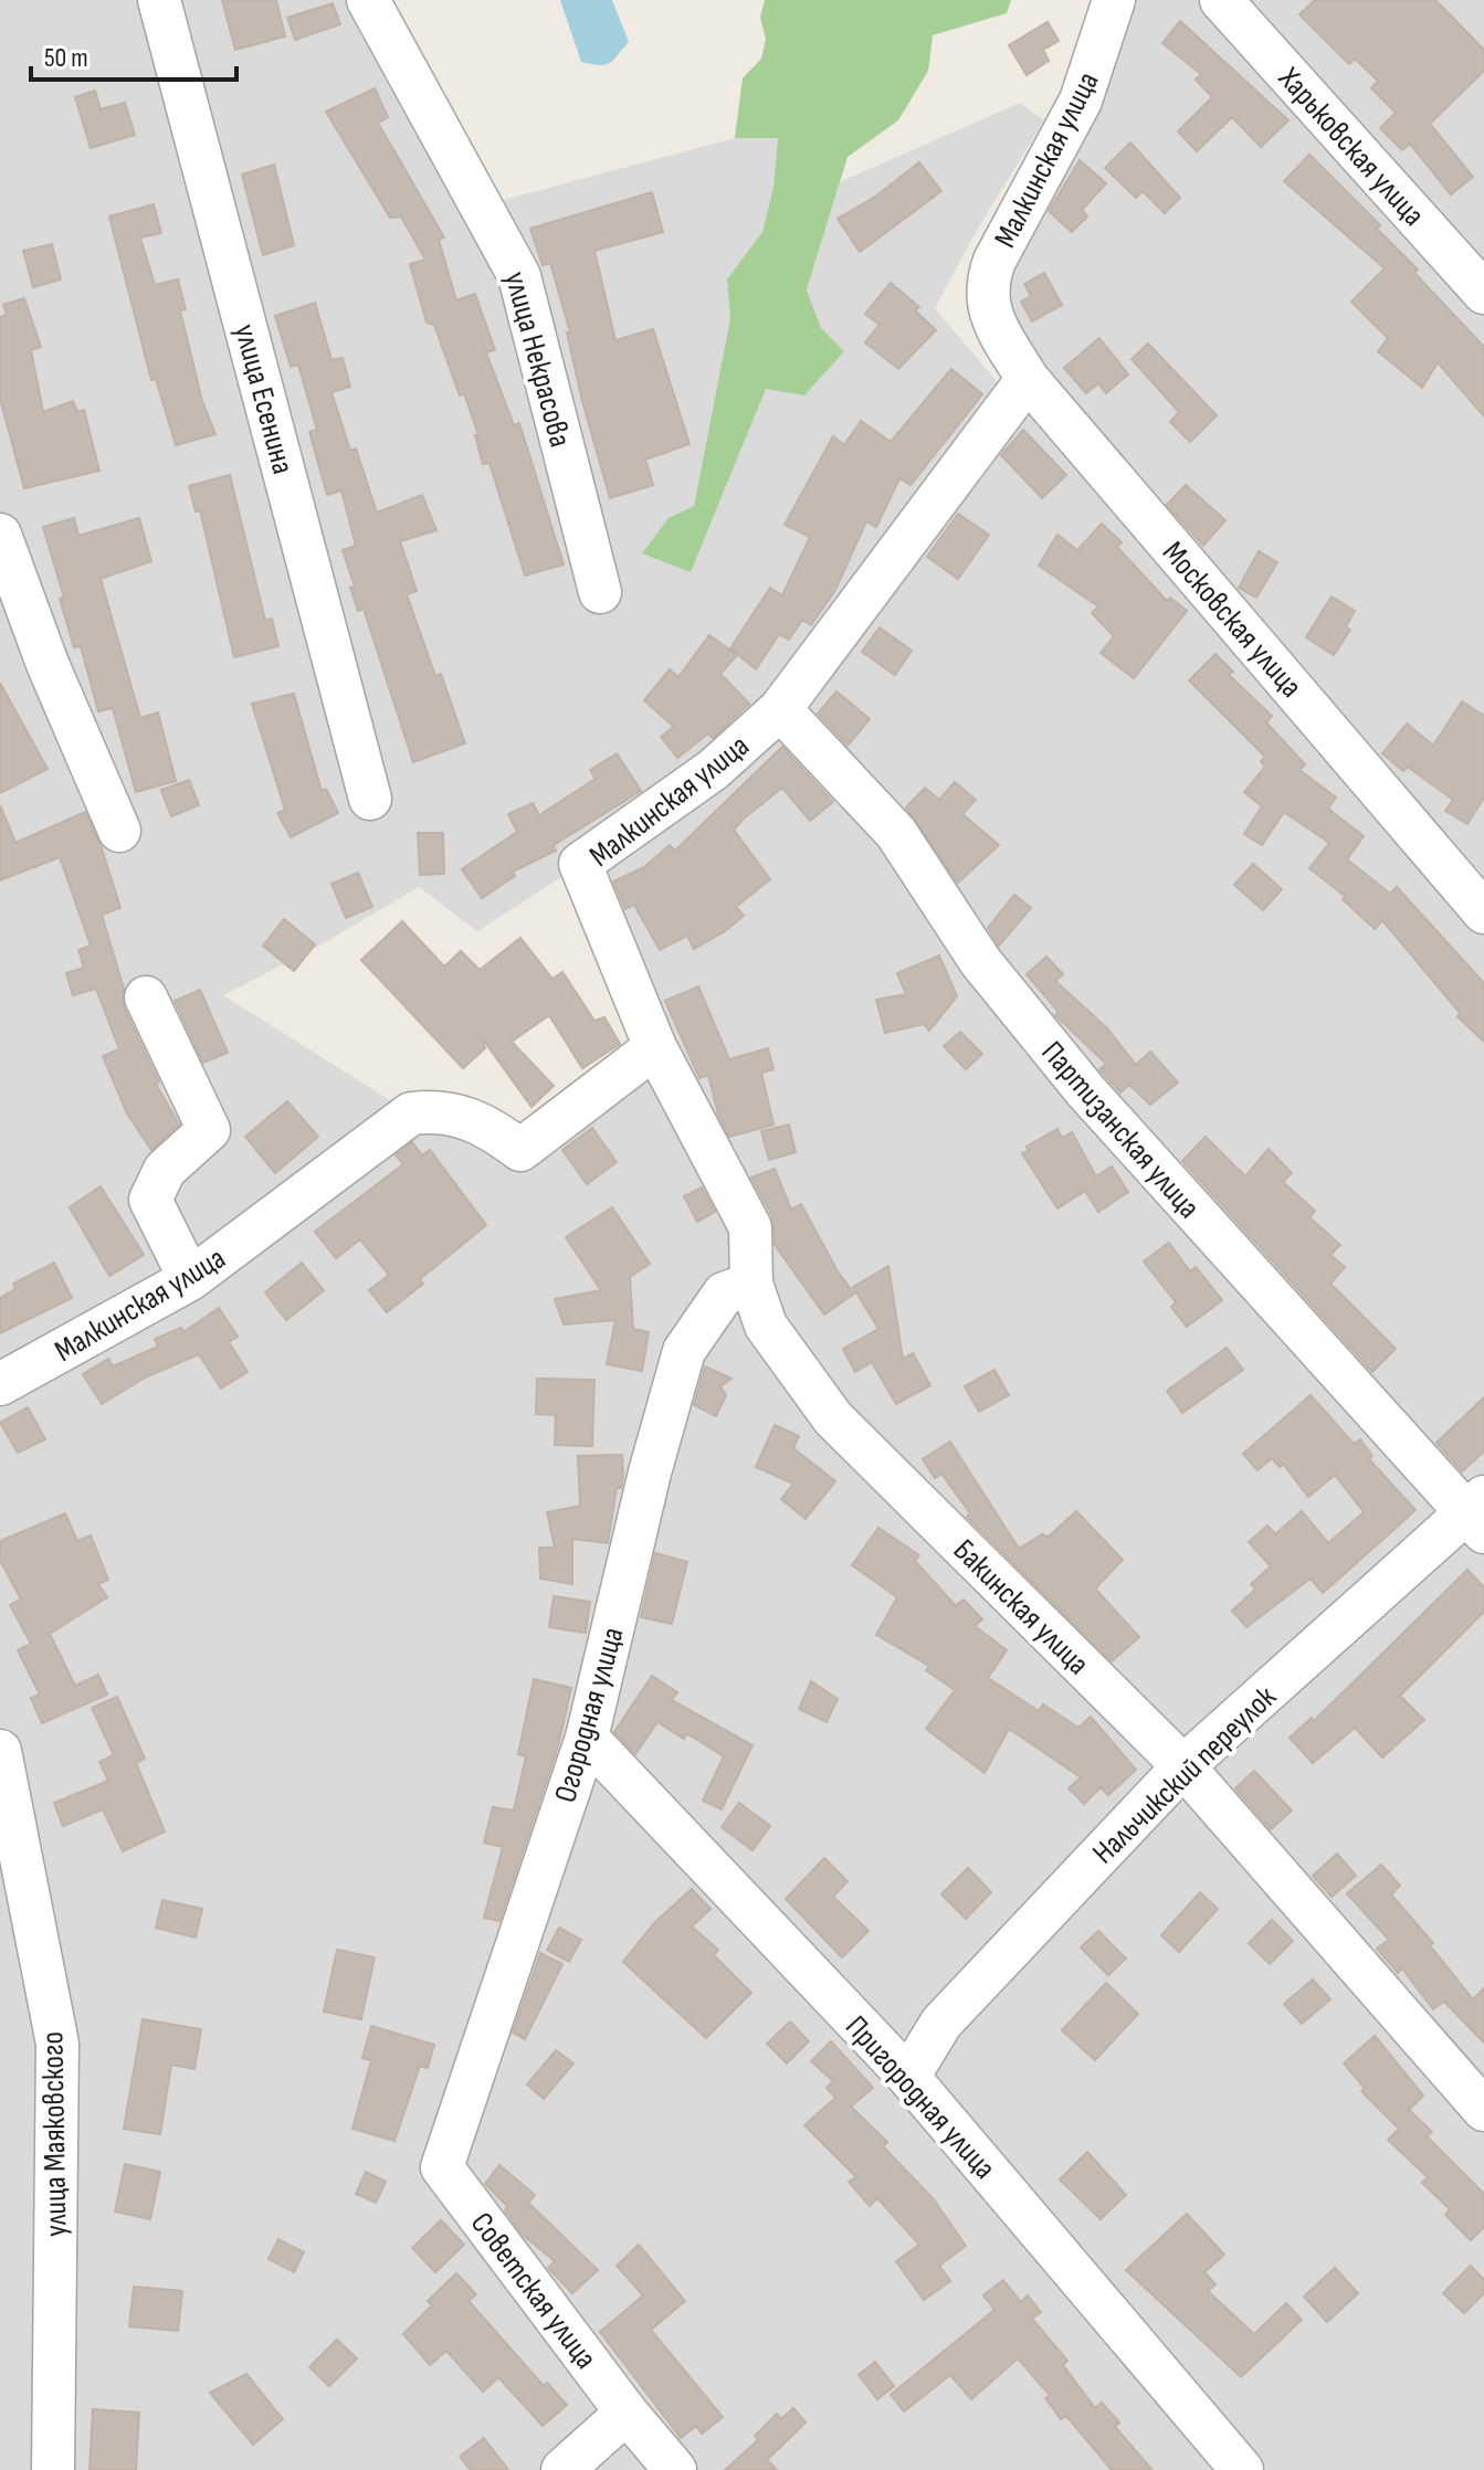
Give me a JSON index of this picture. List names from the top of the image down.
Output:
{
  "streets": {
    "street": [
      "Харьковская улица",
      "Малкинская улица",
      "улица Некрасова",
      "улица Есенина",
      "Московская улица",
      "Партизанская улица",
      "Бакинская улица",
      "Огородная улица",
      "Нальчикский переулок",
      "Пригородная улица",
      "улица Маяковского",
      "Советская улица"
    ]
  },
  "crossings": [
    ["Малкинская улица", "Московская улица"],
    ["Малкинская улица", "Партизанская улица"],
    ["Малкинская улица", "Бакинская улица"],
    ["Партизанская улица", "Нальчикский переулок"],
    ["Бакинская улица", "Огородная улица"],
    ["Бакинская улица", "Нальчикский переулок"],
    ["Огородная улица", "Пригородная улица"],
    ["Огородная улица", "Советская улица"],
    ["Нальчикский переулок", "Пригородная улица"]
  ],
  "scale_bar": "50 m"
}
